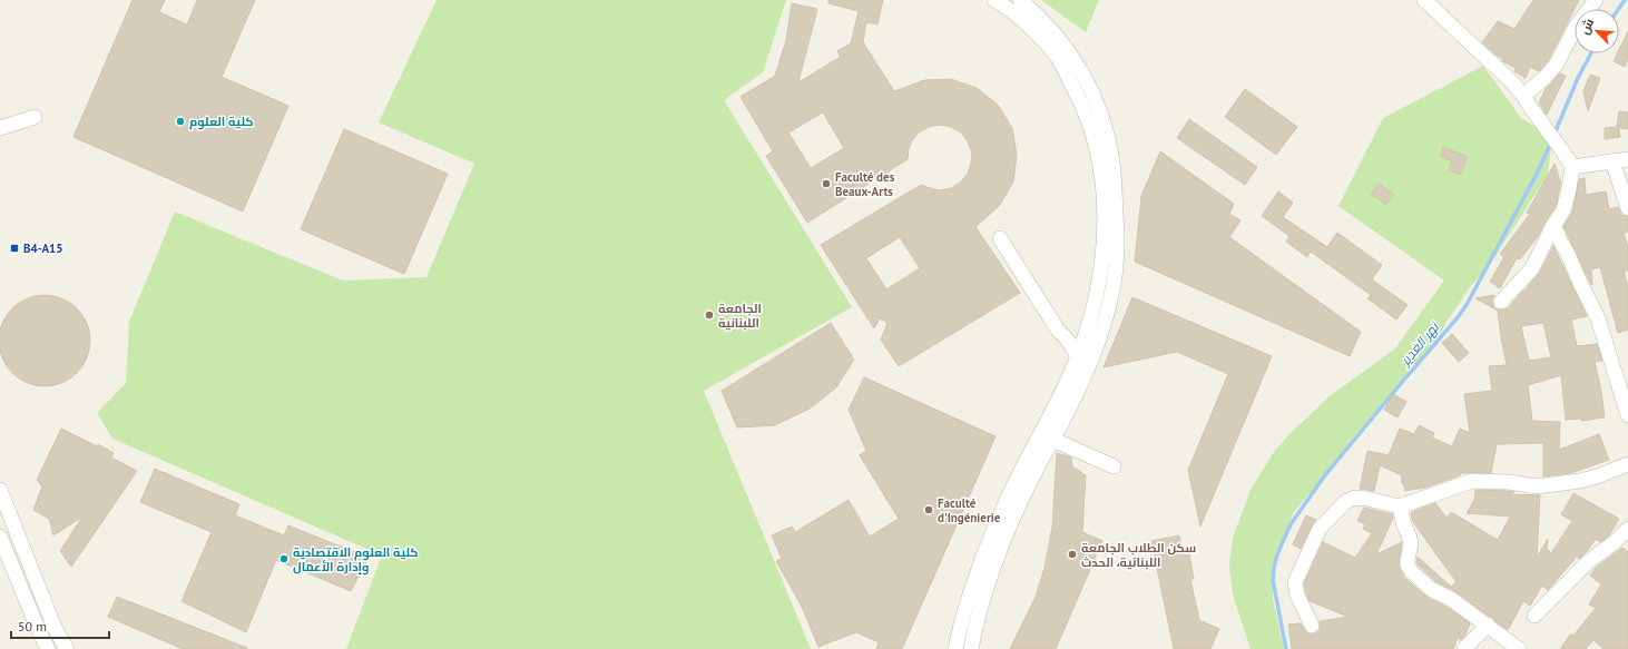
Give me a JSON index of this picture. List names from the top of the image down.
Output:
{
  "water": ["نهر الغدير"],
  "places": {
    "other": [
      "كلية العلوم",
      "Faculté des Beaux-Arts",
      "الجامعة اللبنانية",
      "Faculté d'Ingénierie",
      "سكن الطلاب الجامعة اللبنانية، الحدث",
      "كلية العلوم الاقتصادية وإدارة الأعمال"
    ],
    "transit": ["B4-A15"]
  },
  "scale_bar": "50 m",
  "north": "top left"
}
